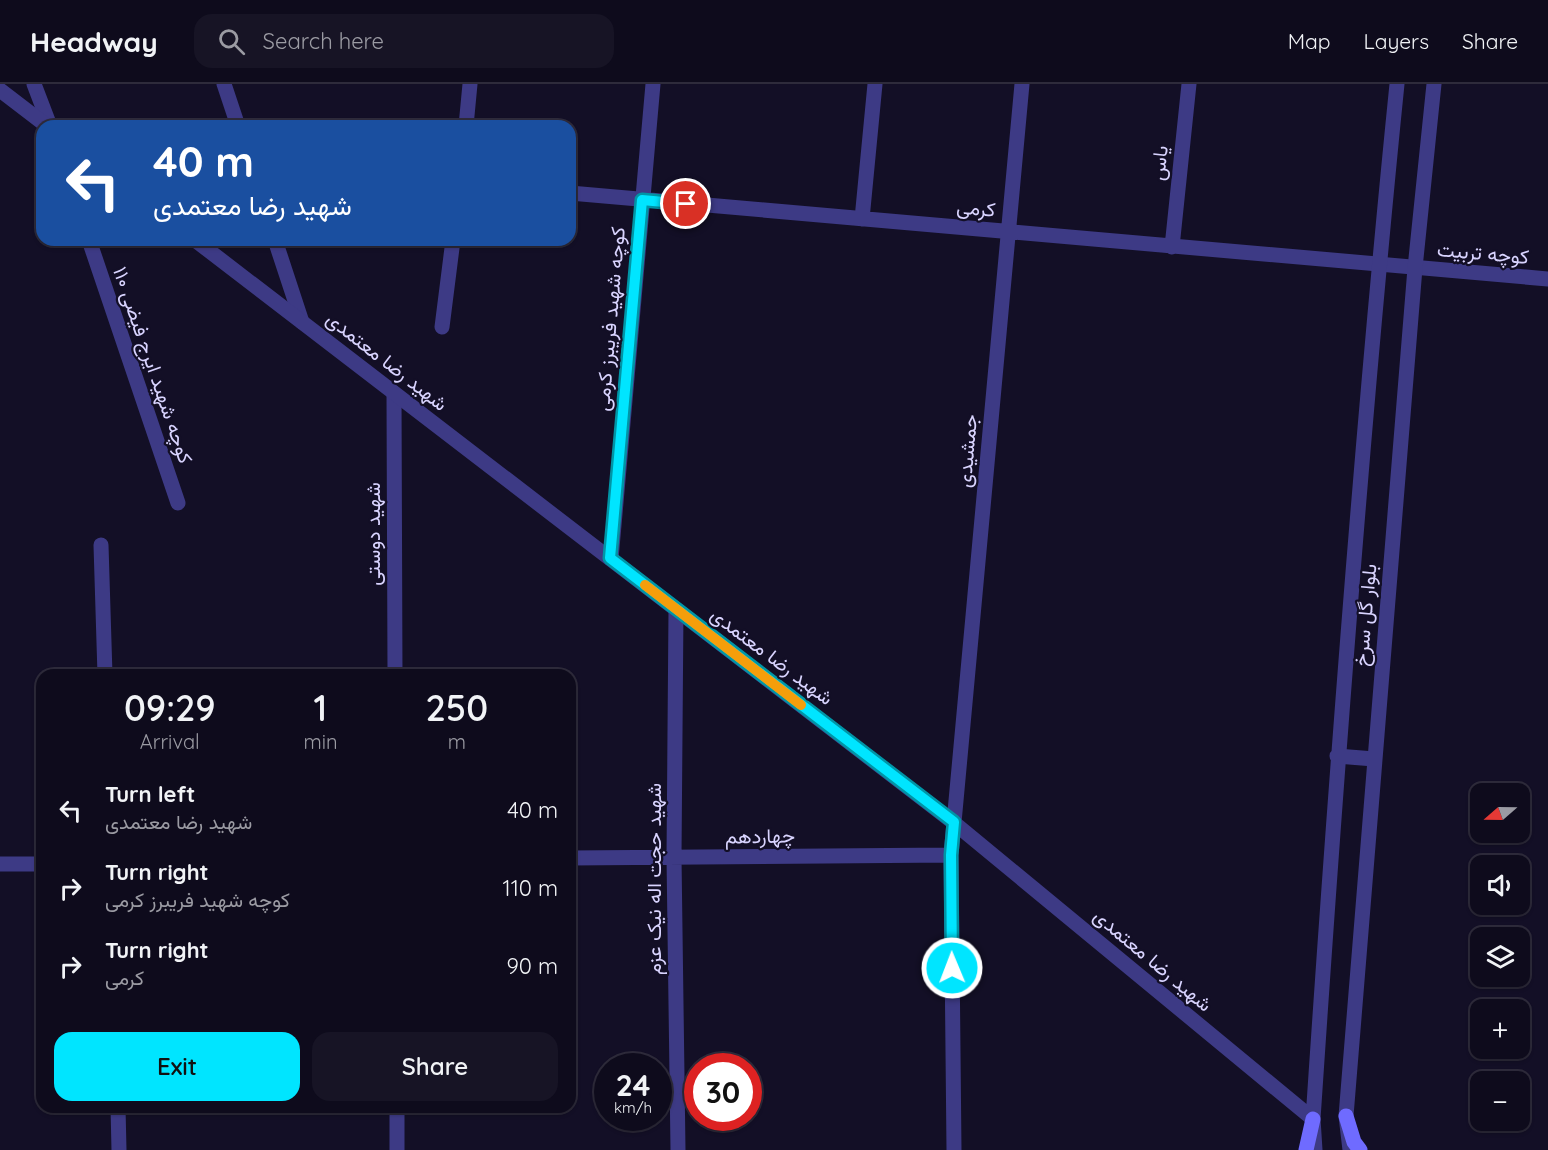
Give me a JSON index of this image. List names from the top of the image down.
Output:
{
  "streets": {
    "street": [
      "یاس",
      "کرمی",
      "کوچه تربیت",
      "کوچه شهید فریبرز کرمی",
      "شهید رضا معتمدی",
      "کوچه شهید ایرج فیضی ۱۱۰",
      "جمشیدی",
      "شهید دوستی",
      "بلوار گل سرخ",
      "چهاردهم",
      "شهید حجت اله نیک عزم"
    ]
  },
  "crossings": [
    ["یاس", "کرمی"],
    ["کرمی", "کوچه تربیت"],
    ["کرمی", "کوچه شهید فریبرز کرمی"],
    ["کرمی", "جمشیدی"],
    ["کرمی", "بلوار گل سرخ"],
    ["کوچه تربیت", "بلوار گل سرخ"],
    ["کوچه شهید فریبرز کرمی", "شهید رضا معتمدی"],
    ["شهید رضا معتمدی", "جمشیدی"],
    ["شهید رضا معتمدی", "شهید دوستی"],
    ["شهید رضا معتمدی", "بلوار گل سرخ"],
    ["شهید رضا معتمدی", "شهید حجت اله نیک عزم"],
    ["جمشیدی", "چهاردهم"],
    ["چهاردهم", "شهید حجت اله نیک عزم"]
  ],
  "north": "left",
  "page": {
    "header": "Headway",
    "search": "Search here",
    "nav": ["Map", "Layers", "Share"],
    "turn": ["40 m", "شهید رضا معتمدی"],
    "eta": [
      "09:29",
      "Arrival",
      "1",
      "min",
      "250",
      "m"
    ],
    "list": [
      {
        "name": "Turn left",
        "note": "شهید رضا معتمدی",
        "value": "40 m"
      },
      {
        "name": "Turn right",
        "note": "کوچه شهید فریبرز کرمی",
        "value": "110 m"
      },
      {
        "name": "Turn right",
        "note": "کرمی",
        "value": "90 m"
      }
    ],
    "map_buttons": ["+", "−"],
    "buttons": ["Exit", "Share"],
    "speed": "24 km/h",
    "limit": "30"
  }
}
